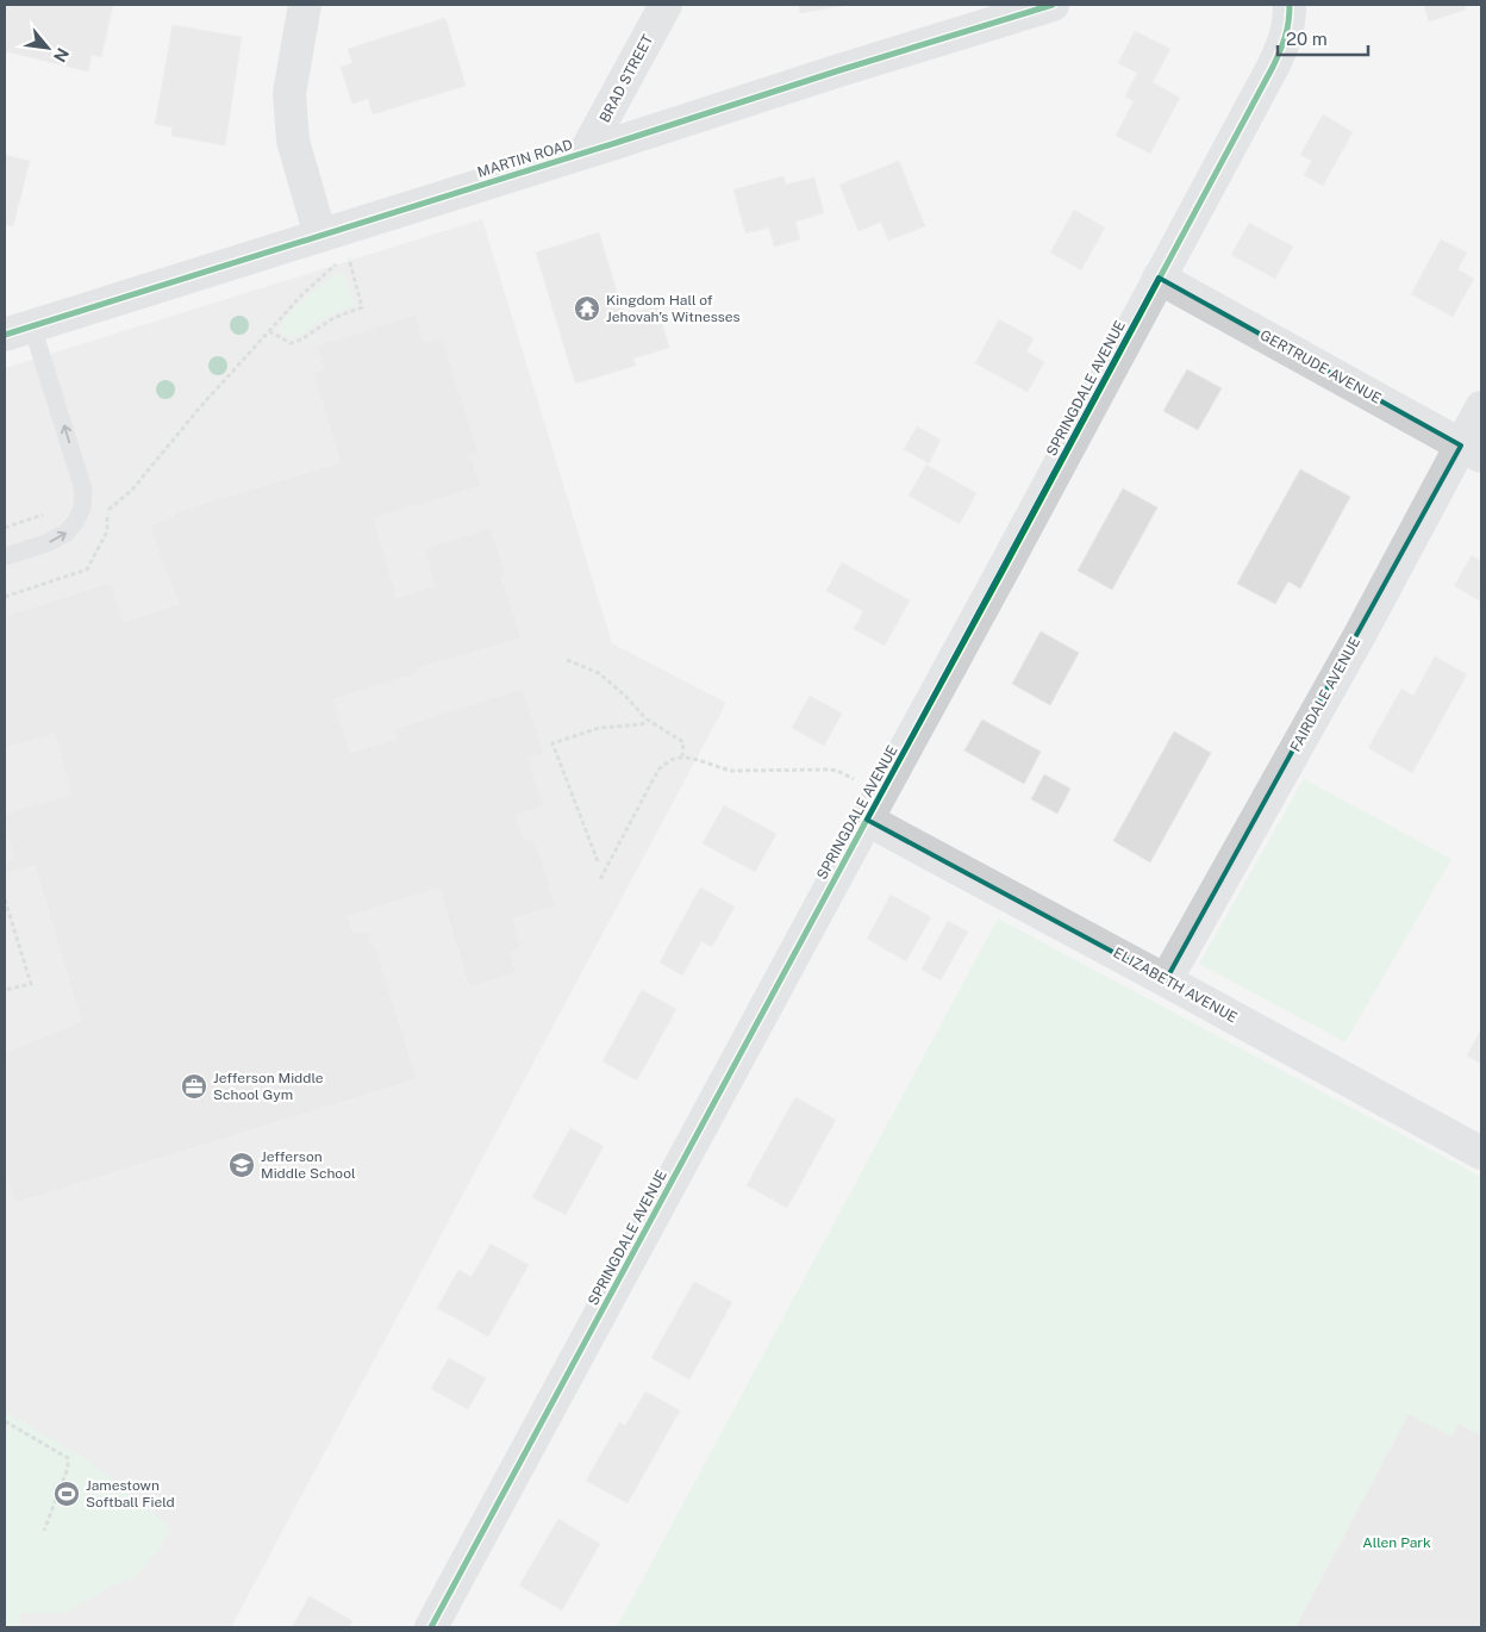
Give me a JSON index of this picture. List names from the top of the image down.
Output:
{
  "streets": {
    "street": [
      "BRAD STREET",
      "MARTIN ROAD",
      "GERTRUDE AVENUE",
      "SPRINGDALE AVENUE",
      "FAIRDALE AVENUE",
      "ELIZABETH AVENUE"
    ]
  },
  "crossings": [
    ["BRAD STREET", "MARTIN ROAD"],
    ["GERTRUDE AVENUE", "SPRINGDALE AVENUE"],
    ["GERTRUDE AVENUE", "FAIRDALE AVENUE"],
    ["SPRINGDALE AVENUE", "ELIZABETH AVENUE"],
    ["FAIRDALE AVENUE", "ELIZABETH AVENUE"]
  ],
  "parks": ["Allen Park"],
  "places": {
    "temple": ["Kingdom Hall of Jehovah’s Witnesses"],
    "office": ["Jefferson Middle School Gym"],
    "school or university": ["Jefferson Middle School"],
    "sports": ["Jamestown Softball Field"]
  },
  "scale_bar": "20 m",
  "north": "bottom right"
}
